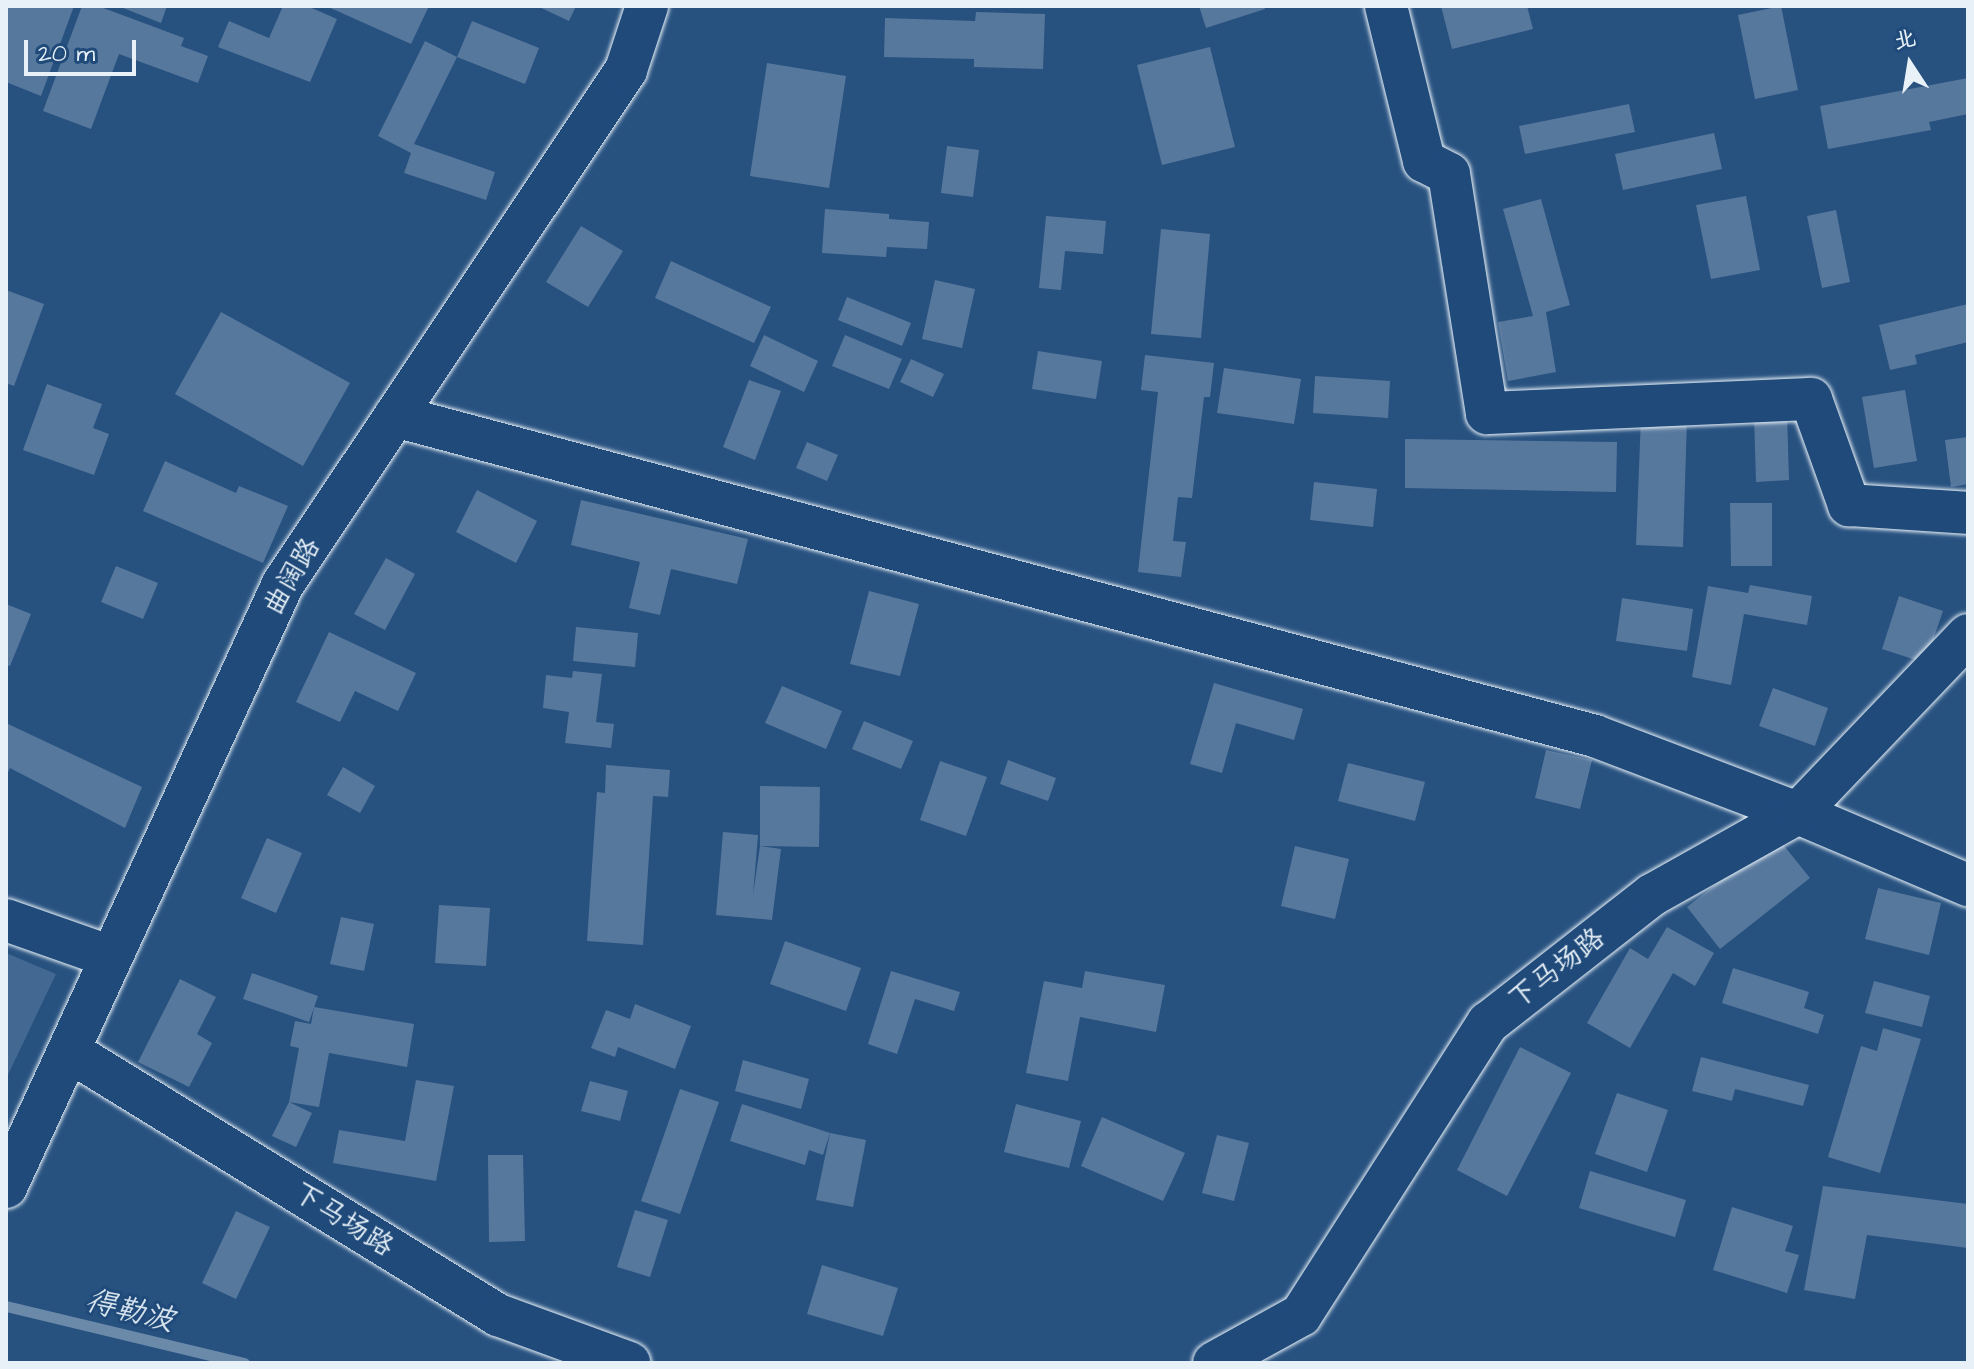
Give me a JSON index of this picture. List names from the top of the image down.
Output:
{
  "streets": {
    "street": ["曲阔路", "下马场路"]
  },
  "crossings": [
    ["曲阔路", "下马场路"]
  ],
  "water": ["得勒波"],
  "scale_bar": "20 m",
  "north": "top"
}
